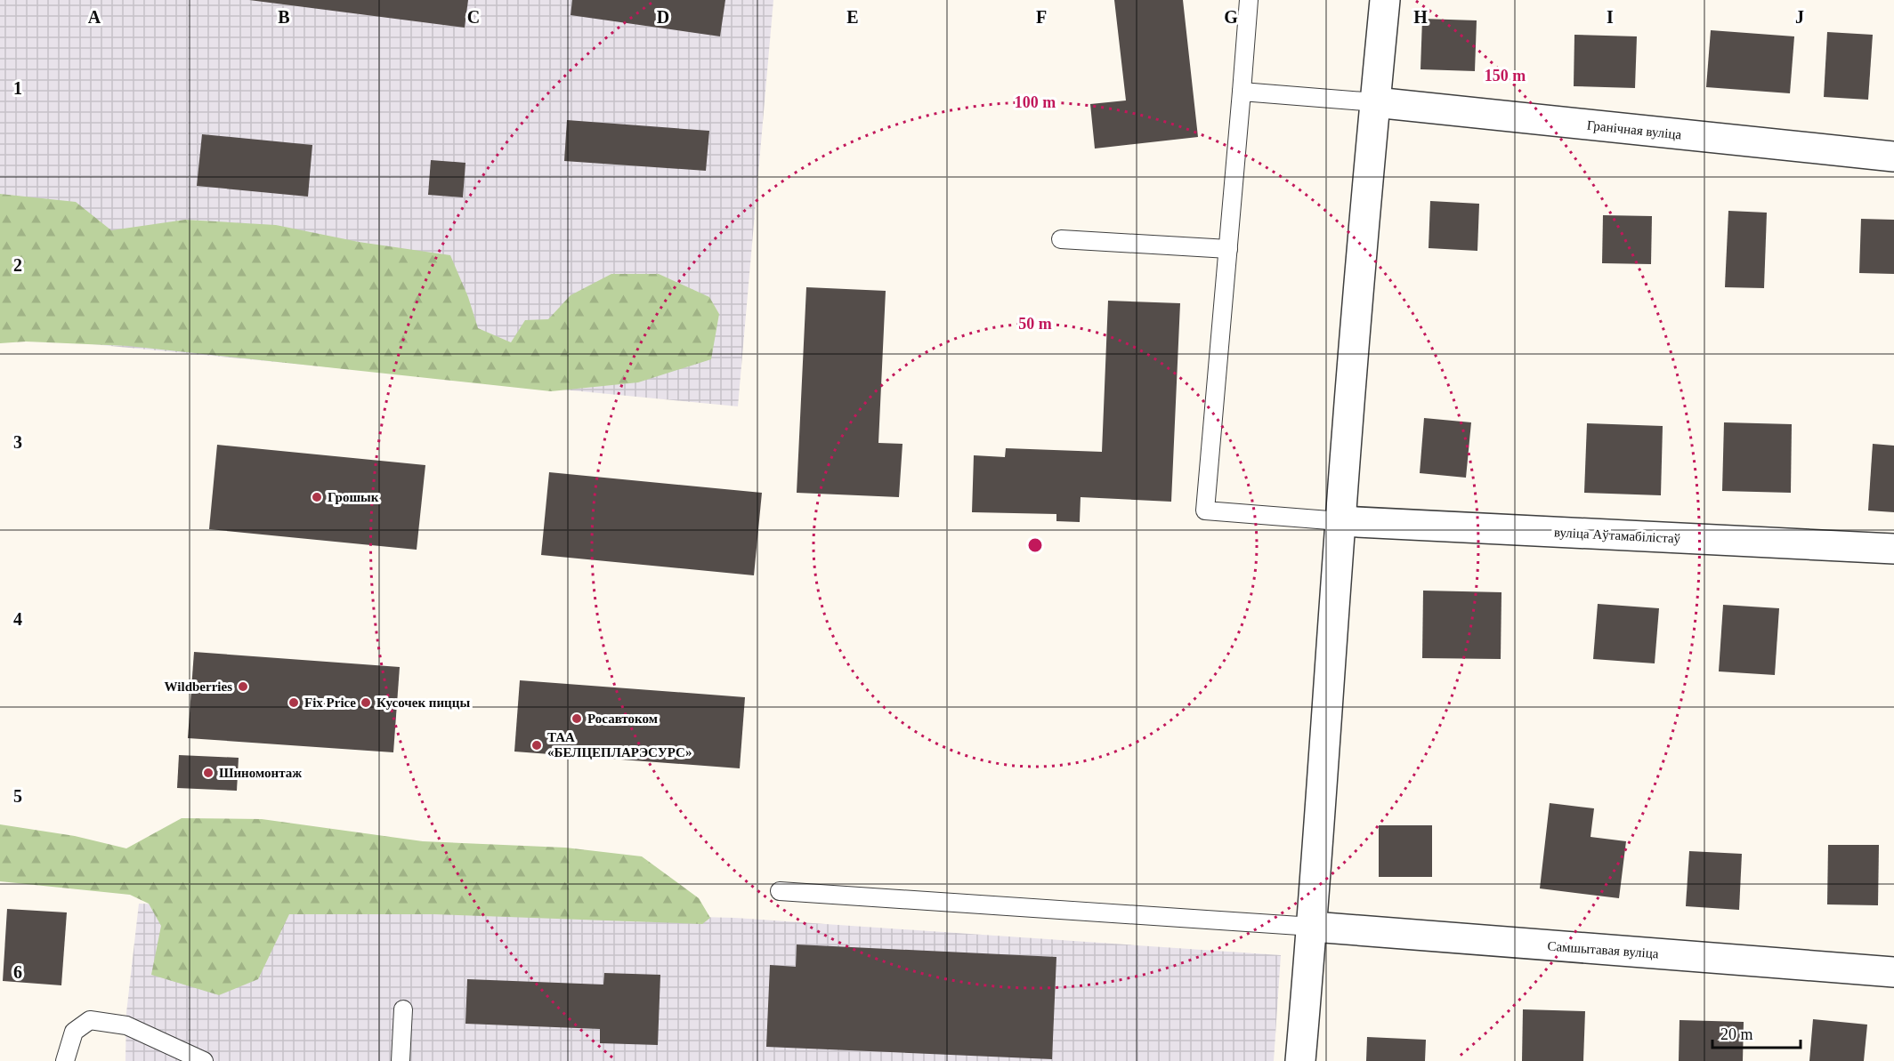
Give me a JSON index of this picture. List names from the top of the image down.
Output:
{
  "streets": {
    "street": ["Гранічная вуліца", "вуліца Аўтамабілістаў", "Самшытавая вуліца"]
  },
  "places": [
    "Грошык",
    "Wildberries",
    "Fix Price",
    "Кусочек пиццы",
    "Росавтоком",
    "ТАА «БЕЛЦЕПЛАРЭСУРС»",
    "Шиномонтаж"
  ],
  "scale_bar": "20 m",
  "grid": {
    "columns": [
      "A",
      "B",
      "C",
      "D",
      "E",
      "F",
      "G",
      "H",
      "I",
      "J"
    ],
    "rows": [
      "1",
      "2",
      "3",
      "4",
      "5",
      "6"
    ]
  },
  "rings": ["150 m", "100 m", "50 m"]
}
